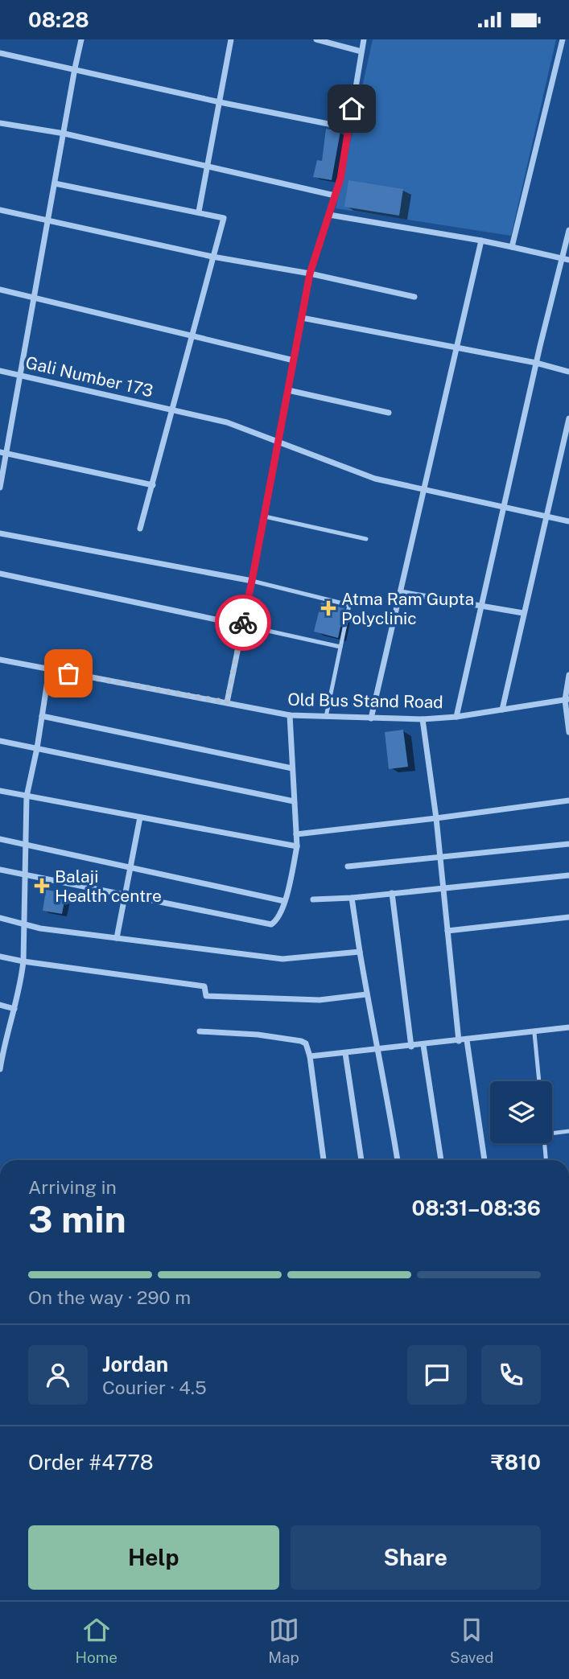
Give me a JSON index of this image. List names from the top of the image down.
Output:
{
  "streets": {
    "street": ["Gali Number 173", "Old Bus Stand Road"]
  },
  "places": {
    "health": ["Atma Ram Gupta Polyclinic", "Balaji Health centre"]
  },
  "page": {
    "status": "08:28",
    "heading": ["3 min", "Arriving in", "08:31–08:36"],
    "panel": [
      "Jordan",
      "Courier · 4.5",
      "Order #4778",
      "₹810"
    ],
    "bar": "On the way · 290 m",
    "buttons": ["Help", "Share"],
    "tabs": ["Home", "Map", "Saved"]
  }
}
